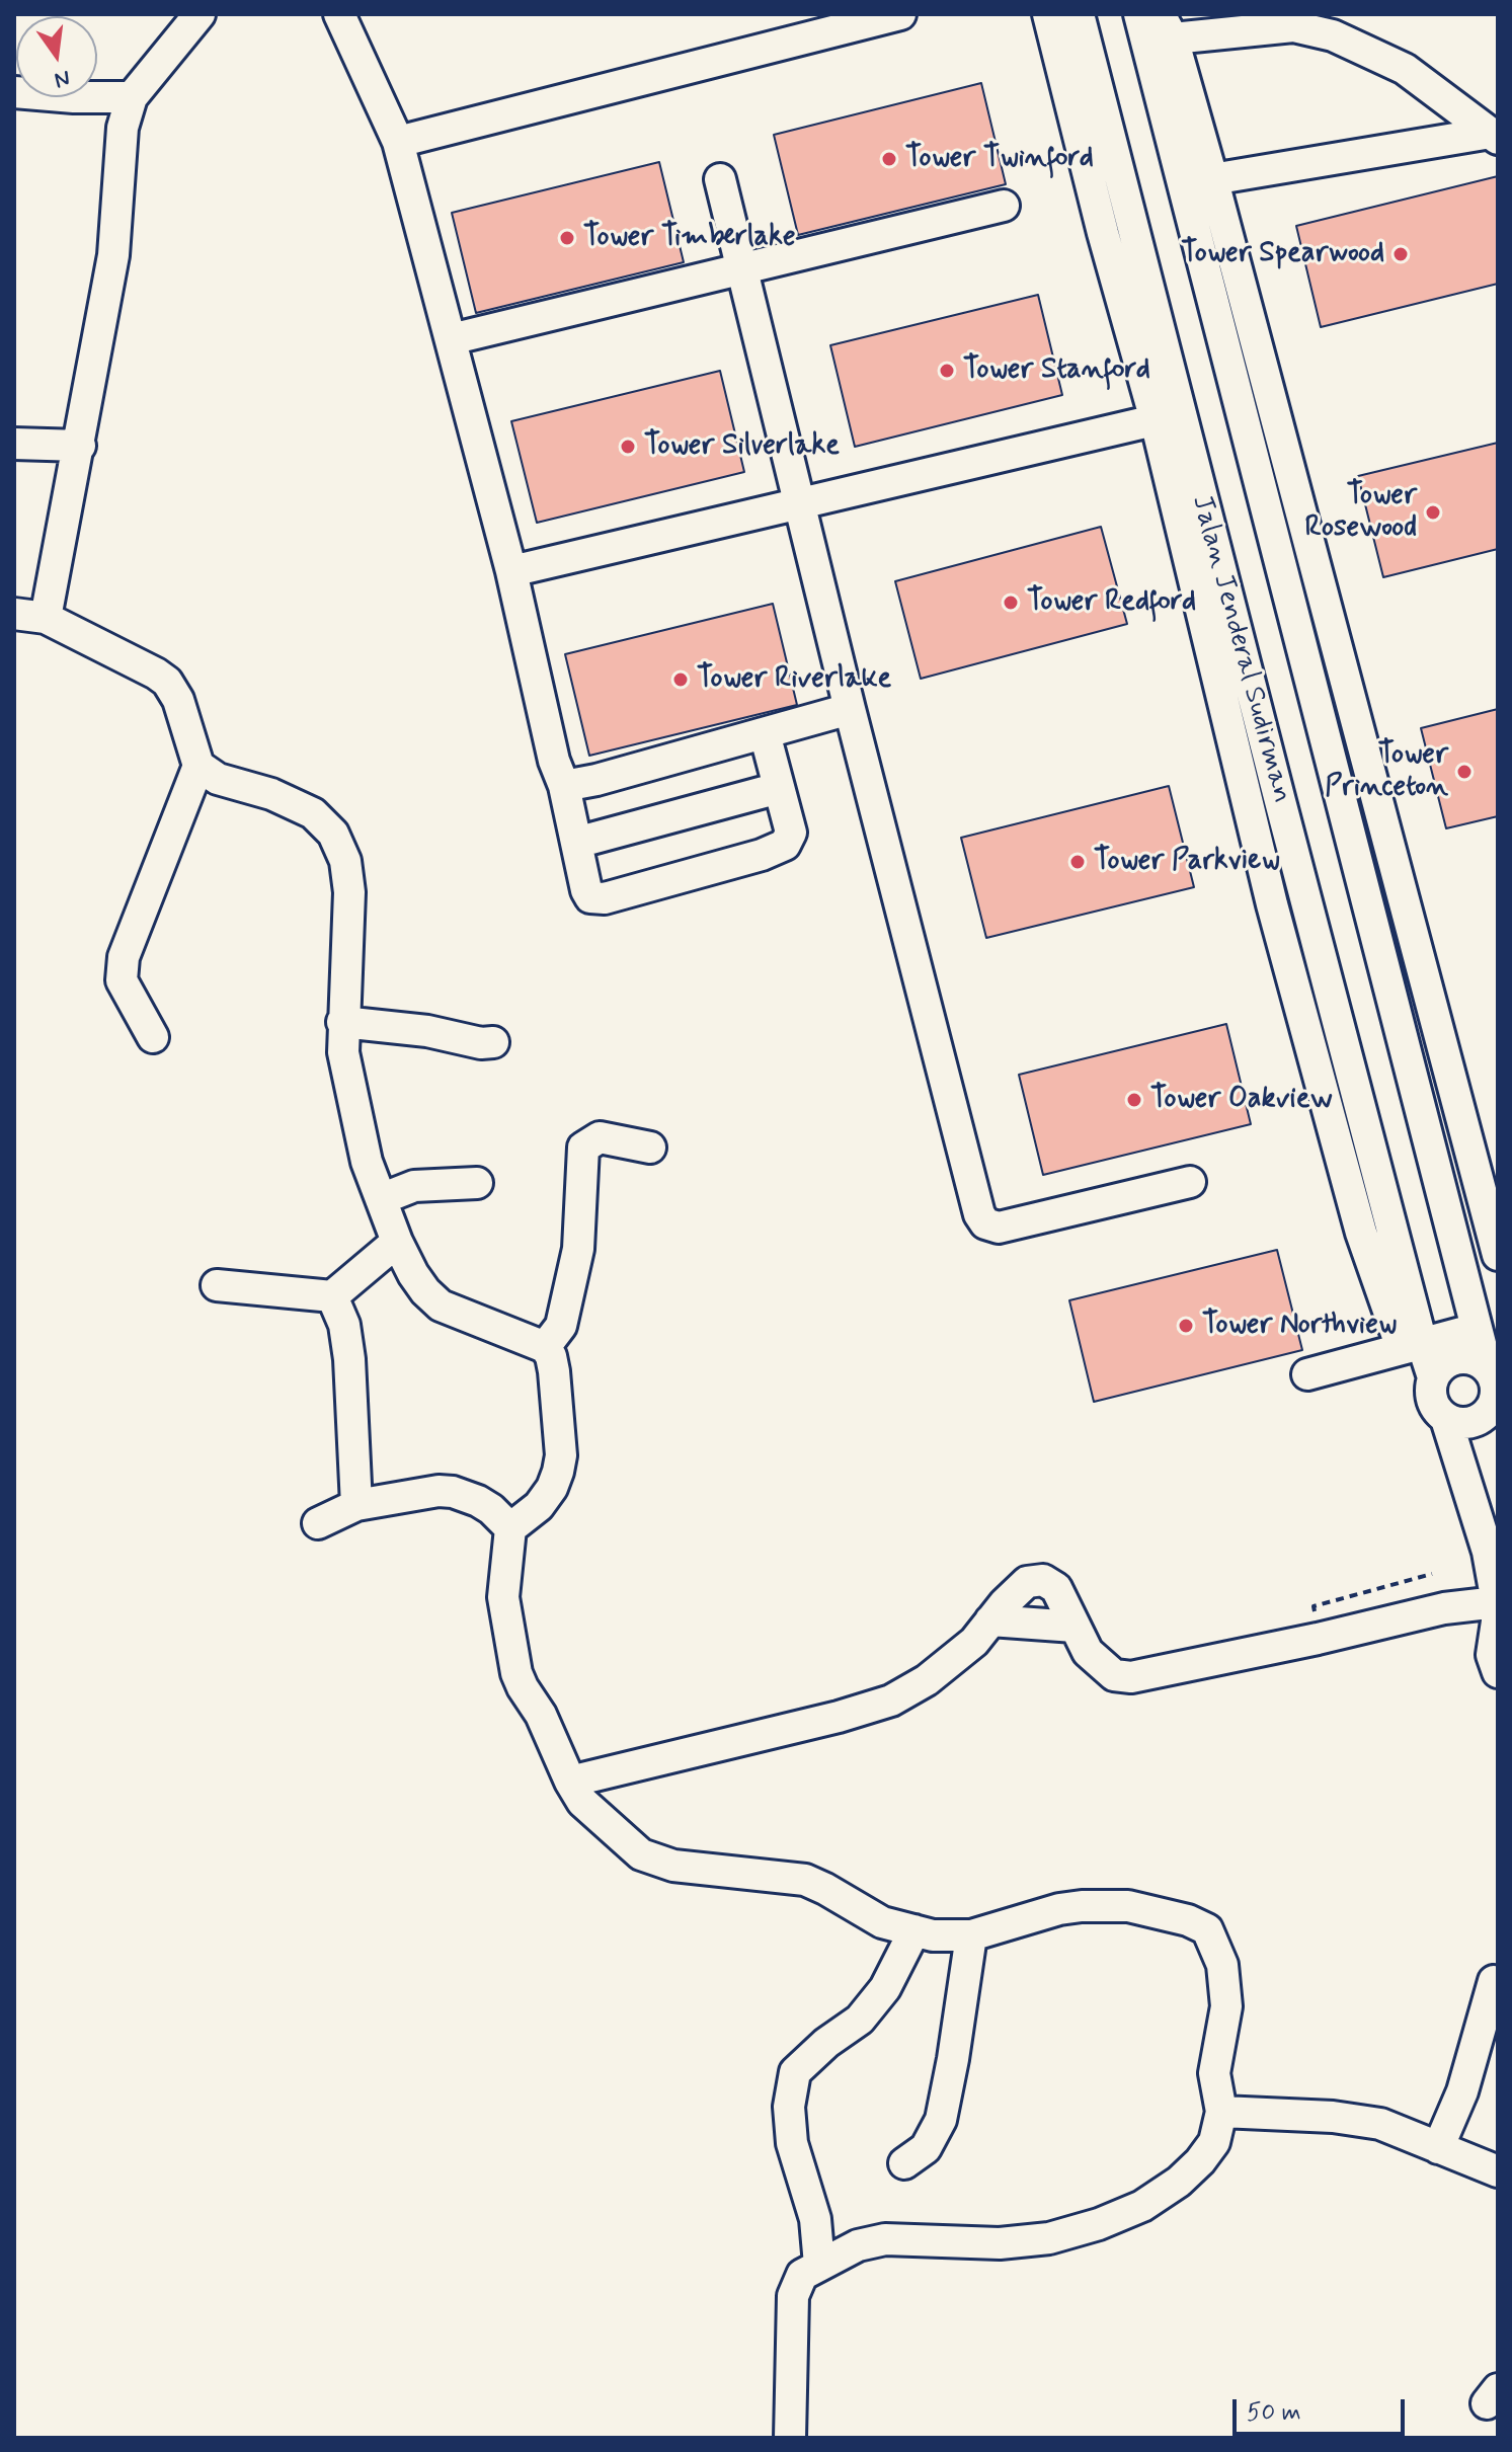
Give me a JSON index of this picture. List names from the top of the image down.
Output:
{
  "streets": {
    "street": ["Jalan Jenderal Sudirman"]
  },
  "places": [
    "Tower Twinford",
    "Tower Timberlake",
    "Tower Spearwood",
    "Tower Stanford",
    "Tower Silverlake",
    "Tower Rosewood",
    "Tower Redford",
    "Tower Riverlake",
    "Tower Princeton",
    "Tower Parkview",
    "Tower Oakview",
    "Tower Northview"
  ],
  "scale_bar": "50 m",
  "north": "bottom"
}
